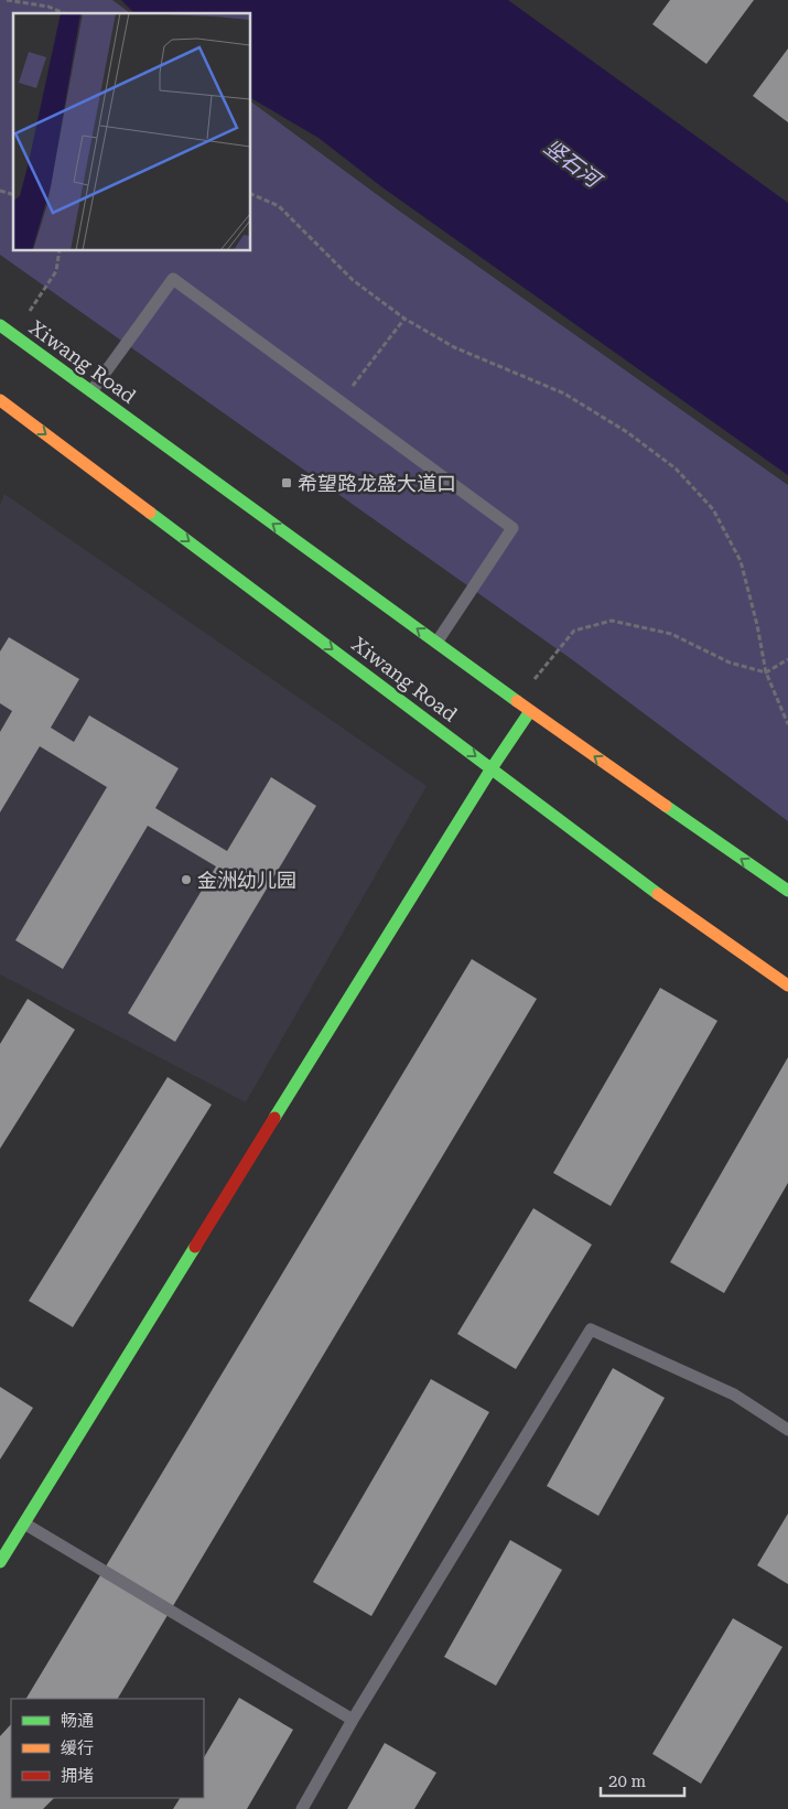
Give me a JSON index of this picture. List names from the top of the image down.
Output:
{
  "streets": {
    "main road": ["Xiwang Road"]
  },
  "water": ["竖石河"],
  "places": {
    "transit": ["希望路龙盛大道口"],
    "other": ["金洲幼儿园"]
  },
  "legend": ["畅通", "缓行", "拥堵"],
  "scale_bar": "20 m"
}
